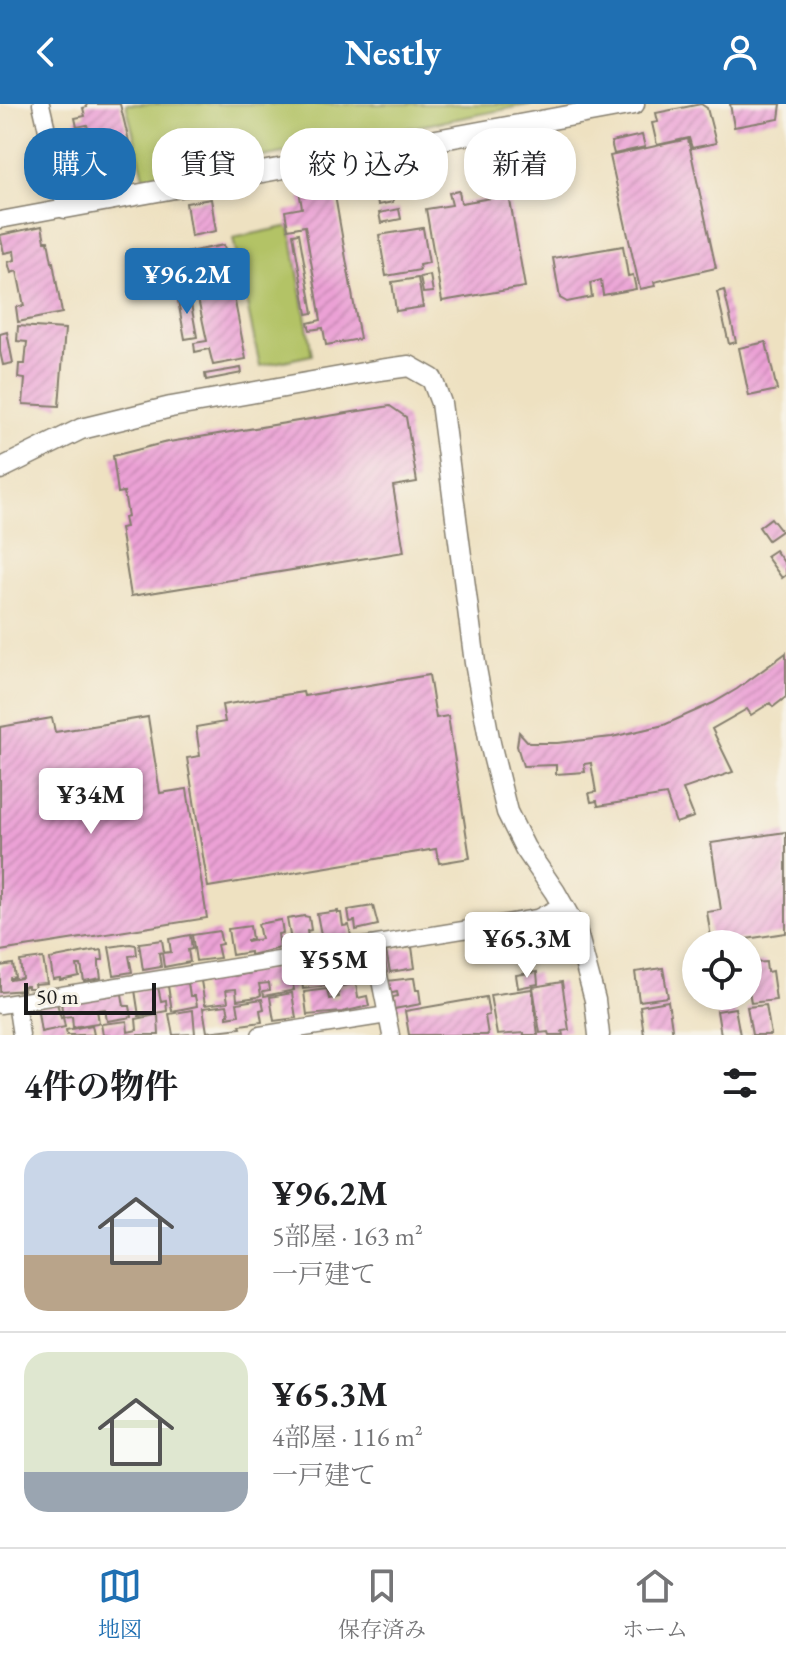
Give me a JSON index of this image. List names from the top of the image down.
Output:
{
  "scale_bar": "50 m",
  "page": {
    "header": "Nestly",
    "chip": [
      "購入",
      "賃貸",
      "絞り込み",
      "新着"
    ],
    "price": [
      "¥96.2M",
      "¥34M",
      "¥65.3M",
      "¥55M"
    ],
    "scale": "50 m",
    "heading": "4件の物件",
    "list": [
      {
        "name": "¥96.2M",
        "note": "5部屋 · 163 m² · 一戸建て"
      },
      {
        "name": "¥65.3M",
        "note": "4部屋 · 116 m² · 一戸建て"
      }
    ],
    "tabs": ["地図", "保存済み", "ホーム"]
  }
}
